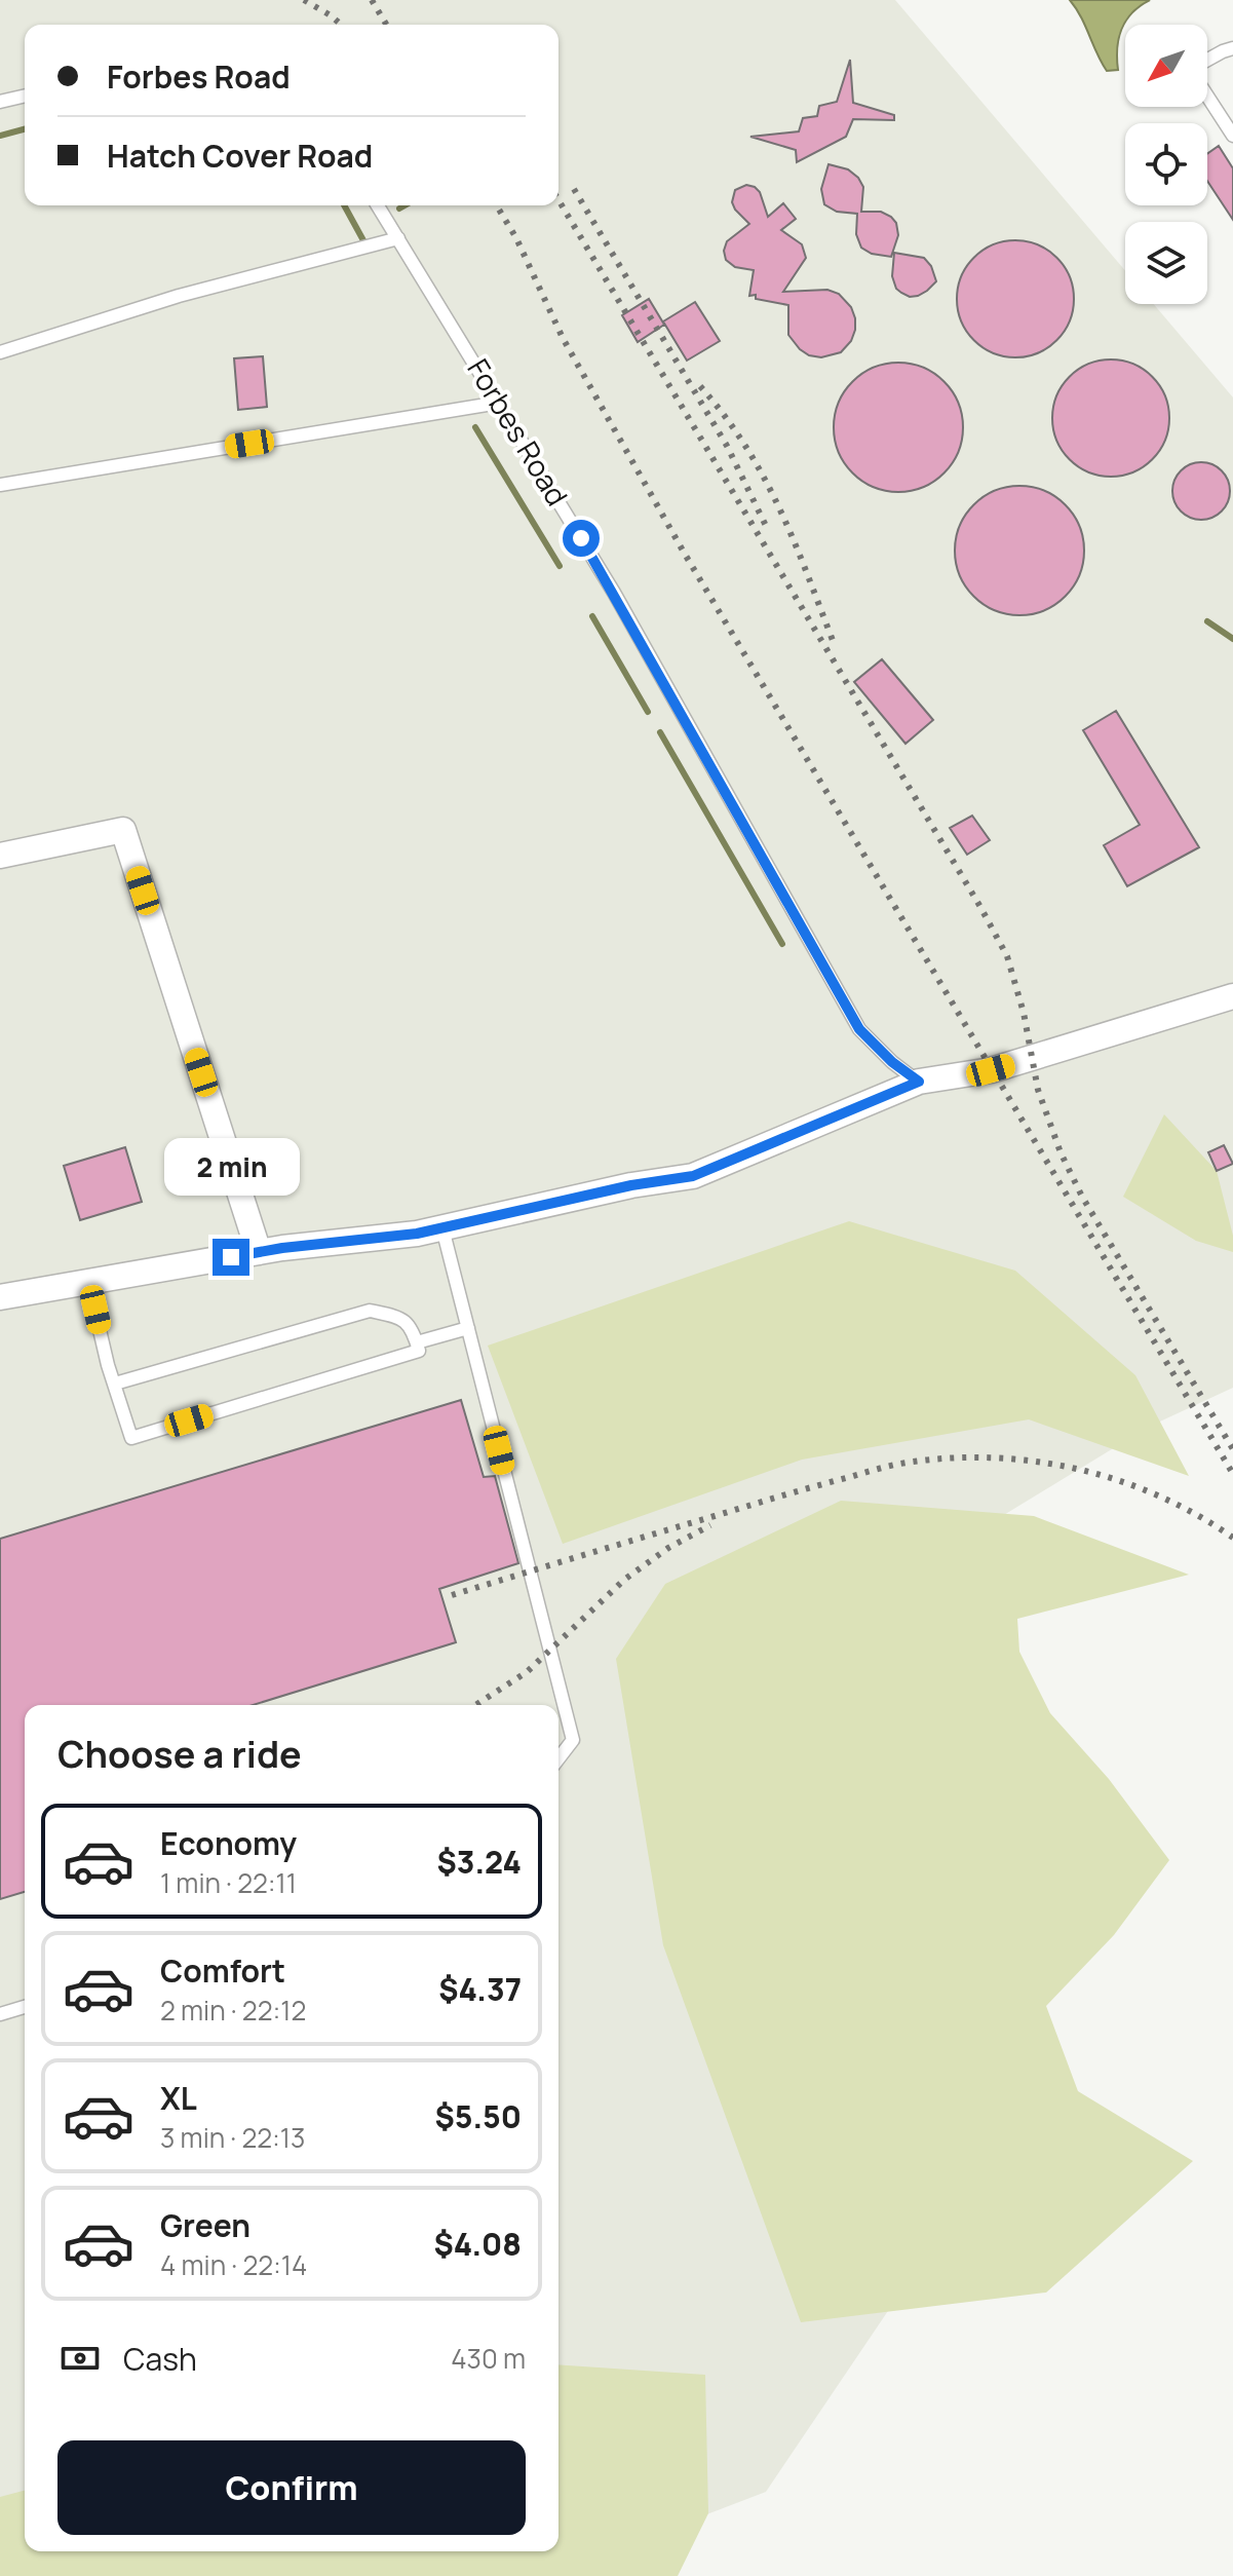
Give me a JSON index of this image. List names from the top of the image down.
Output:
{
  "streets": {
    "lane": ["Forbes Road"]
  },
  "north": "bottom left",
  "page": {
    "banner": ["Forbes Road", "Hatch Cover Road"],
    "bubble": "2 min",
    "heading": "Choose a ride",
    "list": [
      {
        "name": "Economy",
        "note": "1 min · 22:11",
        "value": "$3.24"
      },
      {
        "name": "Comfort",
        "note": "2 min · 22:12",
        "value": "$4.37"
      },
      {
        "name": "XL",
        "note": "3 min · 22:13",
        "value": "$5.50"
      },
      {
        "name": "Green",
        "note": "4 min · 22:14",
        "value": "$4.08"
      }
    ],
    "pay": ["Cash", "430 m"],
    "buttons": "Confirm"
  }
}
